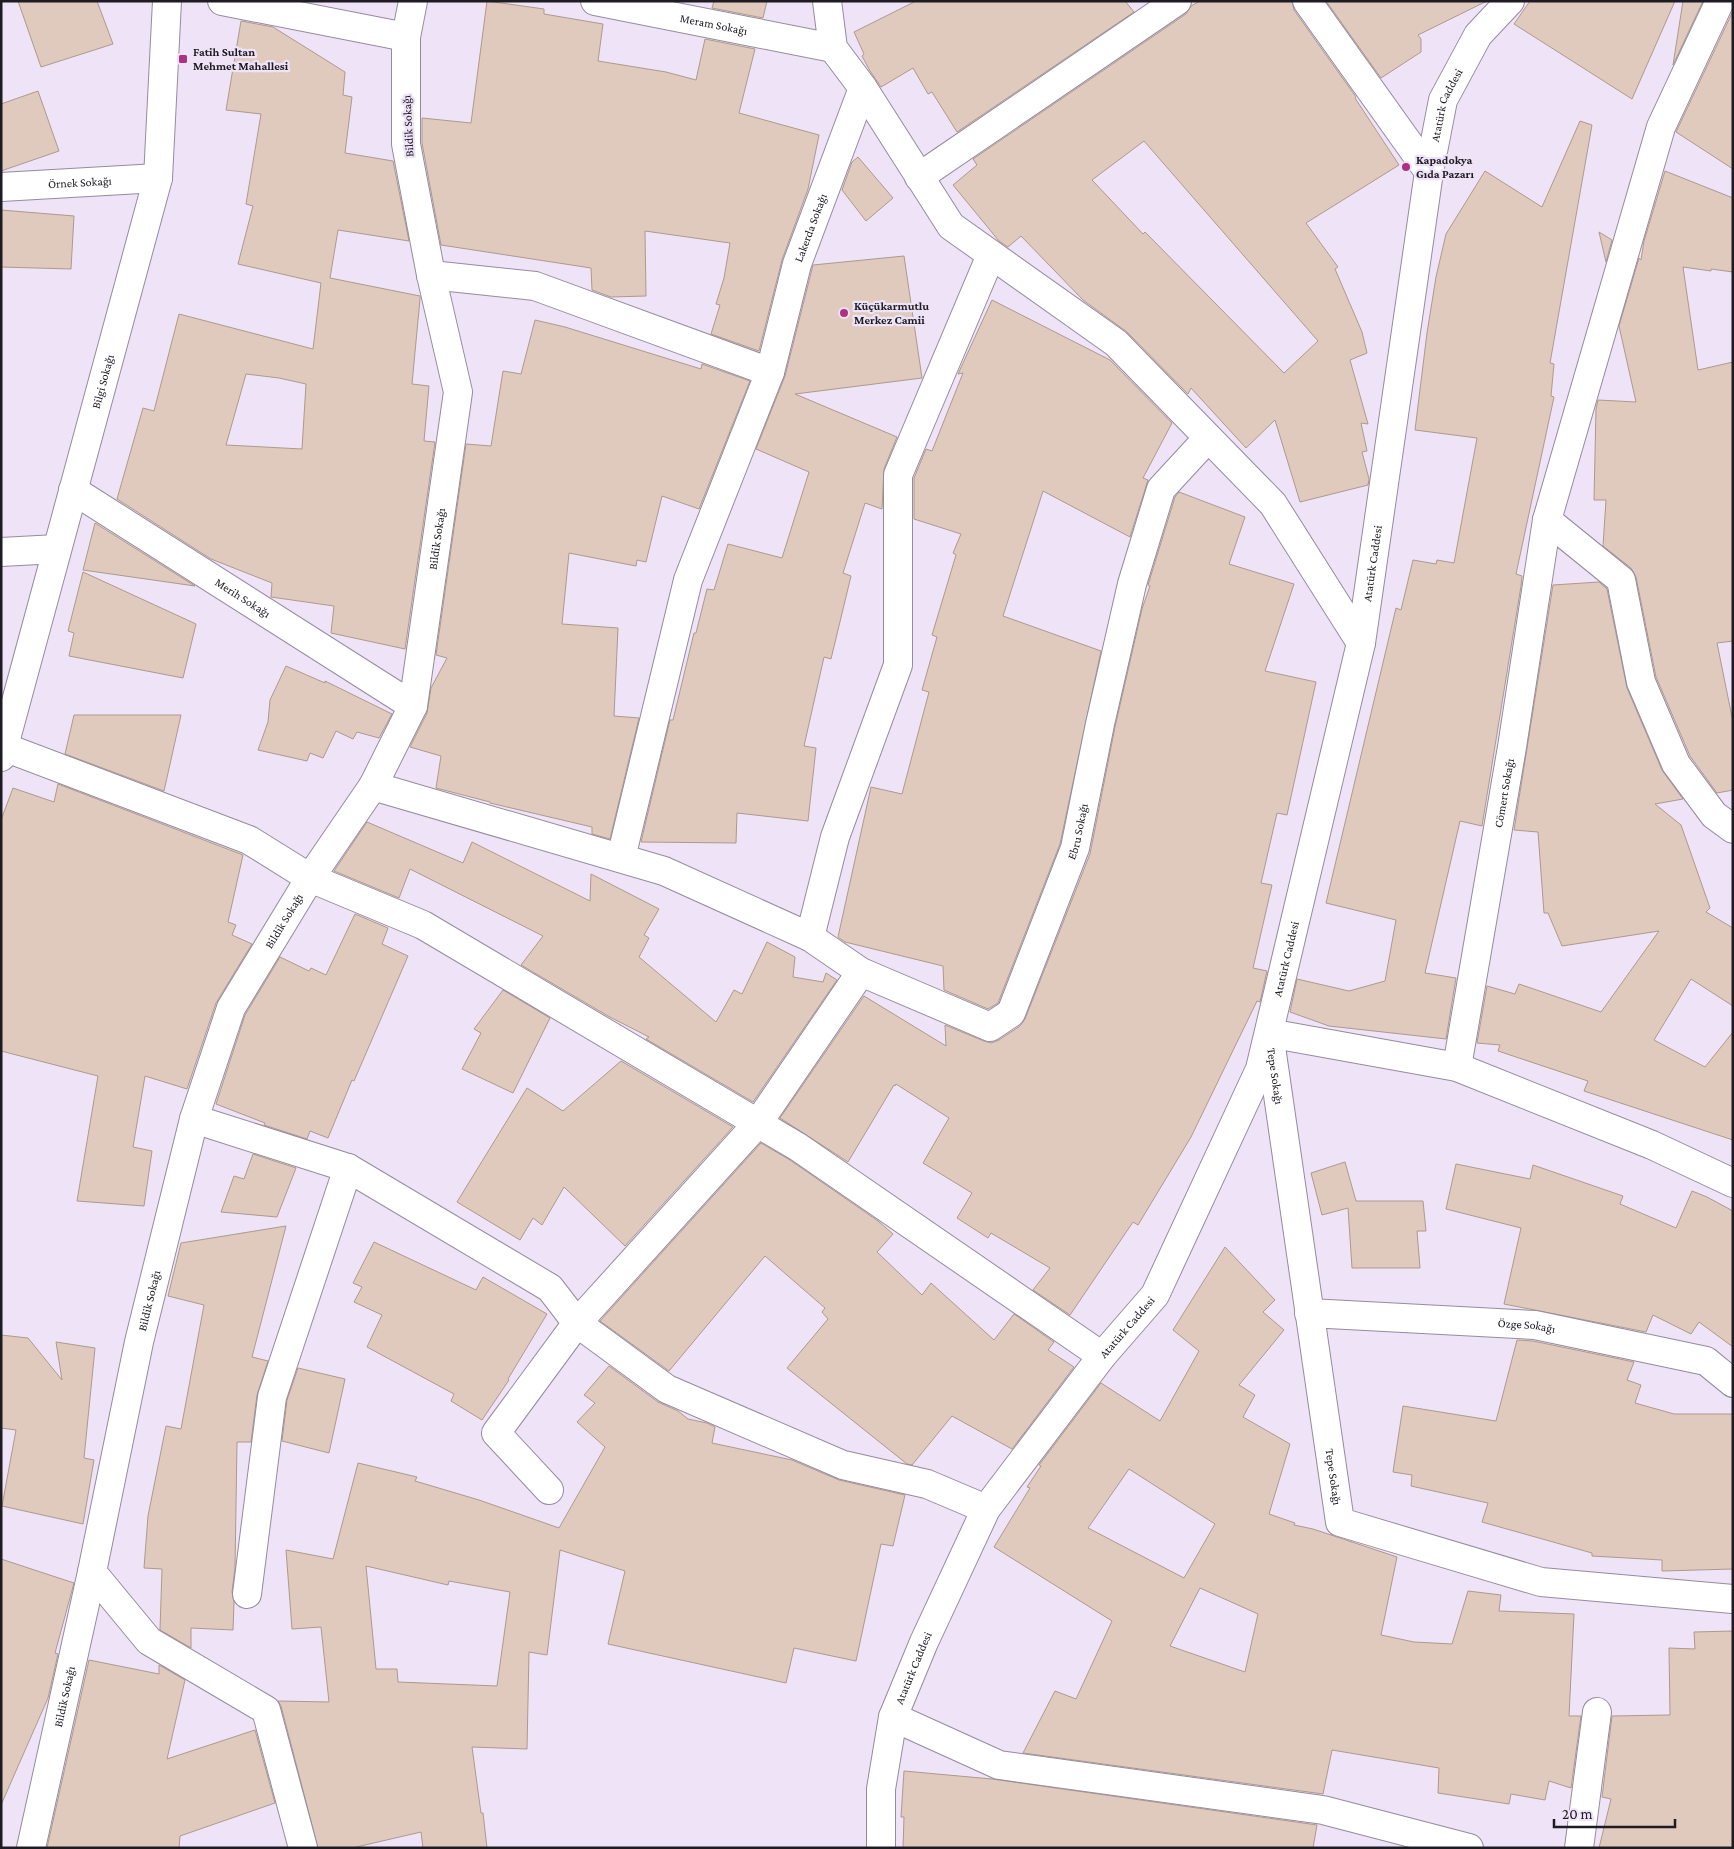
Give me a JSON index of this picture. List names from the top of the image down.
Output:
{
  "streets": {
    "street": [
      "Meram Sokağı",
      "Atatürk Caddesi",
      "Bildik Sokağı",
      "Örnek Sokağı",
      "Lakerda Sokağı",
      "Bilgi Sokağı",
      "Merih Sokağı",
      "Cömert Sokağı",
      "Ebru Sokağı",
      "Tepe Sokağı",
      "Özge Sokağı"
    ]
  },
  "crossings": [
    ["Atatürk Caddesi", "Tepe Sokağı"],
    ["Bildik Sokağı", "Merih Sokağı"],
    ["Bildik Sokağı", "Ebru Sokağı"],
    ["Örnek Sokağı", "Bilgi Sokağı"],
    ["Lakerda Sokağı", "Ebru Sokağı"],
    ["Bilgi Sokağı", "Merih Sokağı"],
    ["Tepe Sokağı", "Özge Sokağı"]
  ],
  "places": {
    "transit": ["Fatih Sultan Mehmet Mahallesi"],
    "other": ["Kapadokya Gıda Pazarı", "Küçükarmutlu Merkez Camii"]
  },
  "scale_bar": "20 m"
}
